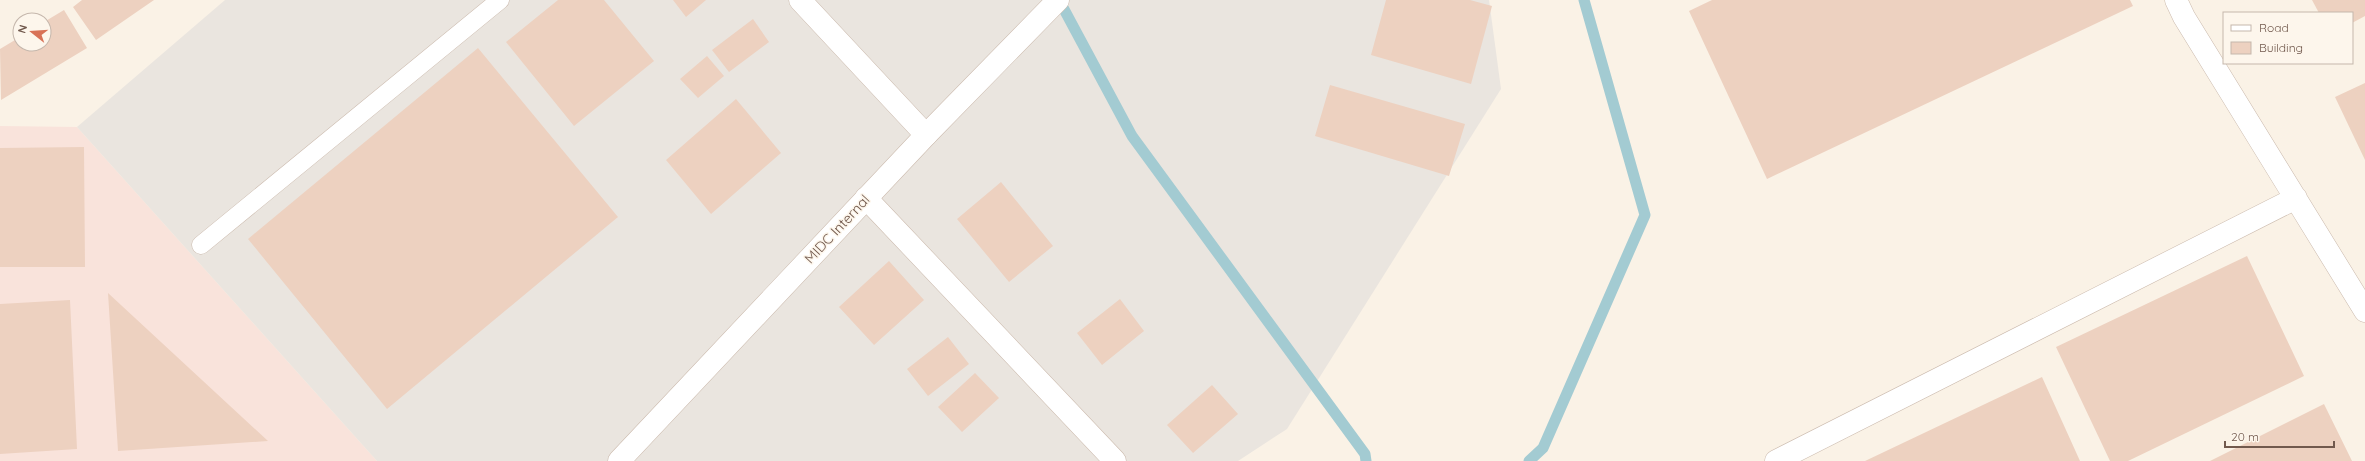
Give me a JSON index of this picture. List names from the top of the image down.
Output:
{
  "streets": {
    "street": ["MIDC Internal"]
  },
  "legend": ["Road", "Building"],
  "scale_bar": "20 m",
  "north": "left"
}
